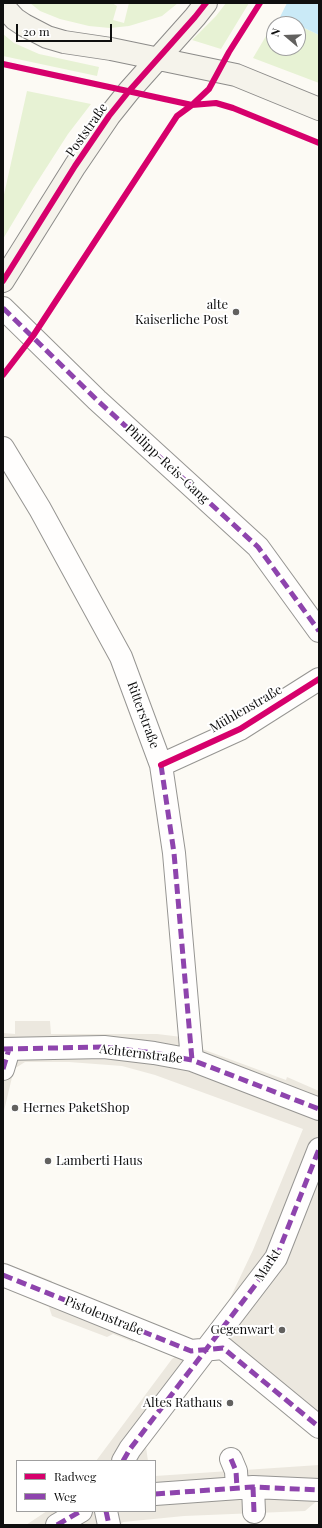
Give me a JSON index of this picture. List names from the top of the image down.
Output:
{
  "streets": {
    "street": [
      "Poststraße",
      "Philipp-Reis-Gang",
      "Mühlenstraße",
      "Ritterstraße",
      "Achternstraße",
      "Markt",
      "Pistolenstraße"
    ]
  },
  "crossings": [
    ["Mühlenstraße", "Ritterstraße"],
    ["Ritterstraße", "Achternstraße"],
    ["Markt", "Pistolenstraße"]
  ],
  "places": [
    "alte Kaiserliche Post",
    "Hernes PaketShop",
    "Lamberti Haus",
    "Gegenwart",
    "Altes Rathaus"
  ],
  "legend": ["Radweg", "Weg"],
  "scale_bar": "20 m",
  "north": "left"
}
